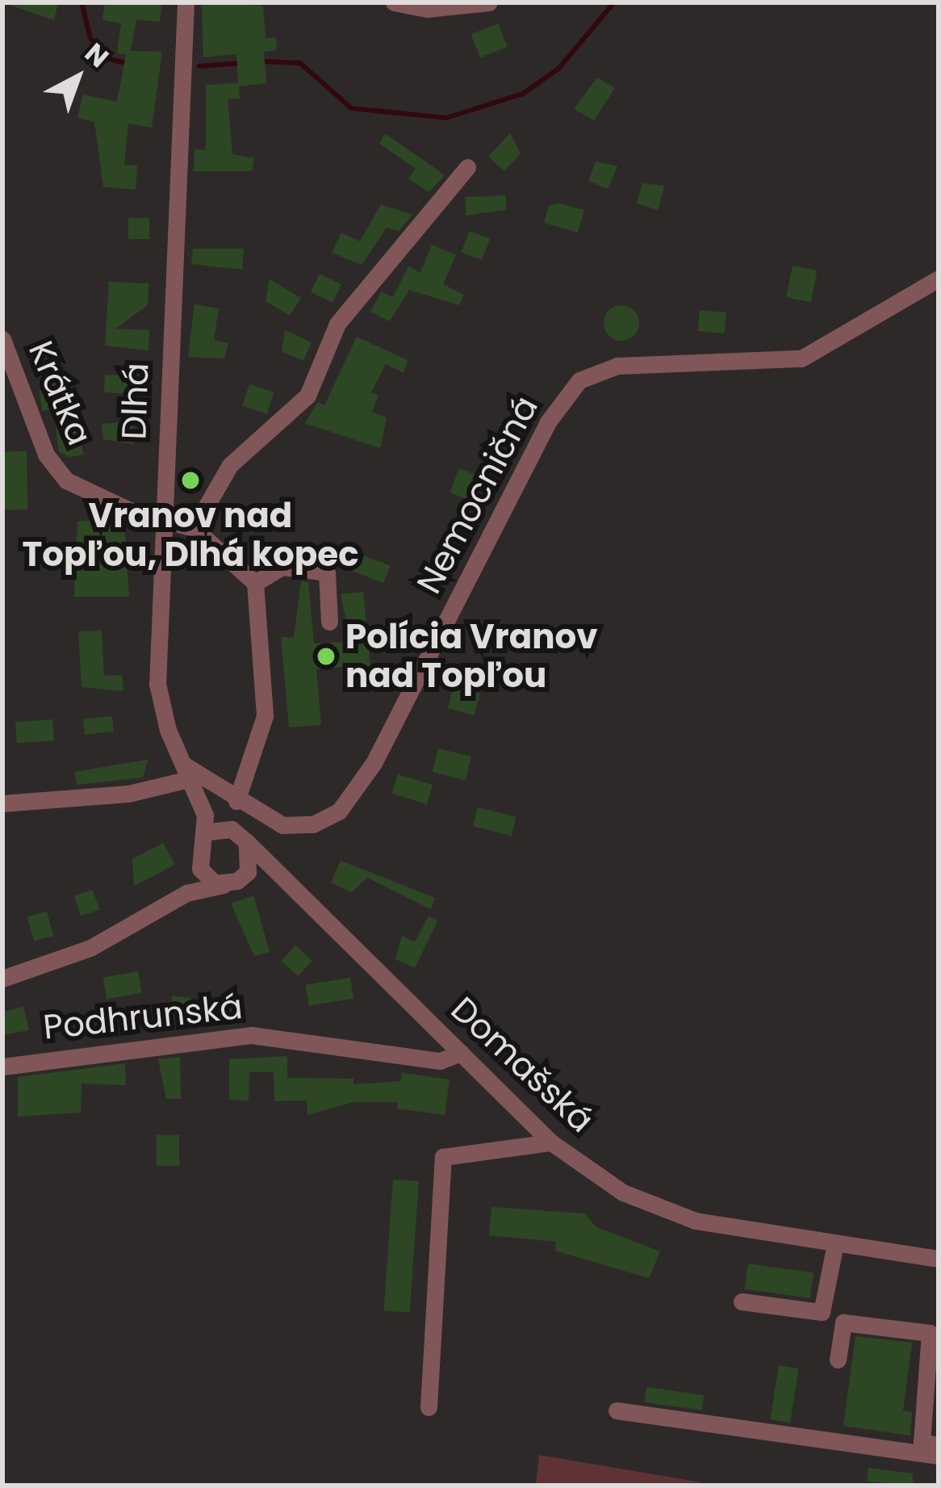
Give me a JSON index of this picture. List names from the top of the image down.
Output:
{
  "streets": {
    "street": [
      "Krátka",
      "Dlhá",
      "Nemocničná",
      "Podhrunská",
      "Domašská"
    ]
  },
  "crossings": [
    ["Krátka", "Dlhá"],
    ["Dlhá", "Nemocničná"],
    ["Dlhá", "Domašská"],
    ["Podhrunská", "Domašská"]
  ],
  "places": ["Vranov nad Topľou, Dlhá kopec", "Polícia Vranov nad Topľou"],
  "north": "top right"
}
